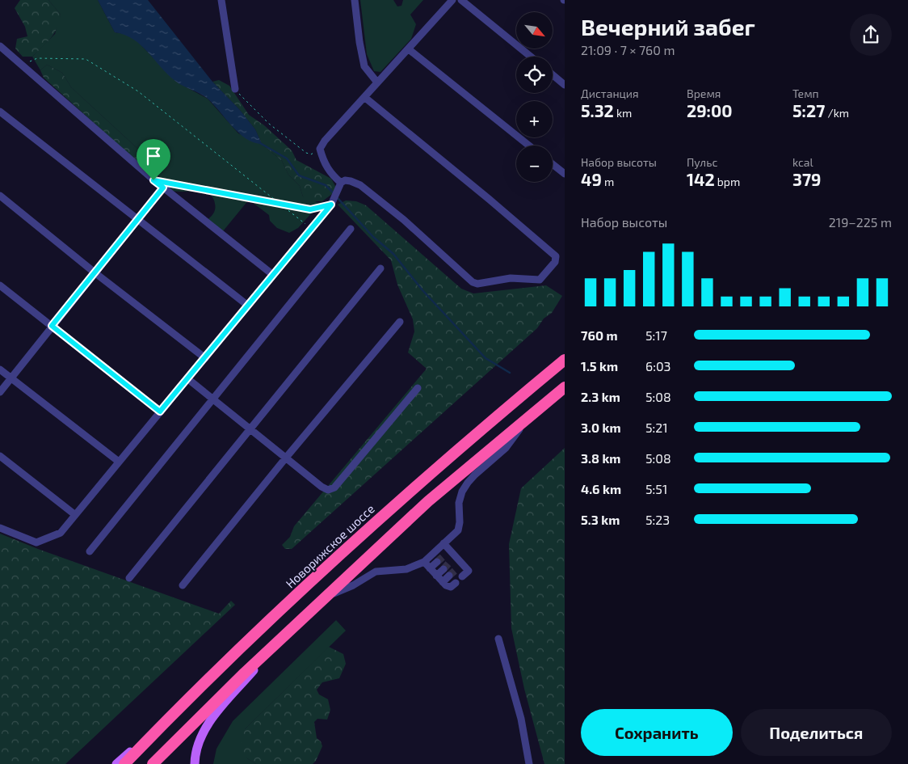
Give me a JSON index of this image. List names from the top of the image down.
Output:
{
  "streets": {
    "highway": ["Новорижское шоссе"]
  },
  "north": "bottom right",
  "page": {
    "heading": ["Вечерний забег", "21:09 · 7 × 760 m"],
    "map_buttons": ["+", "−"],
    "stats": [
      ["Дистанция", "5.32 km"],
      ["Время", "29:00"],
      ["Темп", "5:27 /km"],
      ["Набор высоты", "49 m"],
      ["Пульс", "142 bpm"],
      ["kcal", "379"]
    ],
    "chart": ["Набор высоты", "219–225 m"],
    "list": [
      {
        "name": "760 m",
        "note": "5:17"
      },
      {
        "name": "1.5 km",
        "note": "6:03"
      },
      {
        "name": "2.3 km",
        "note": "5:08"
      },
      {
        "name": "3.0 km",
        "note": "5:21"
      },
      {
        "name": "3.8 km",
        "note": "5:08"
      },
      {
        "name": "4.6 km",
        "note": "5:51"
      },
      {
        "name": "5.3 km",
        "note": "5:23"
      }
    ],
    "buttons": ["Сохранить", "Поделиться"]
  }
}
